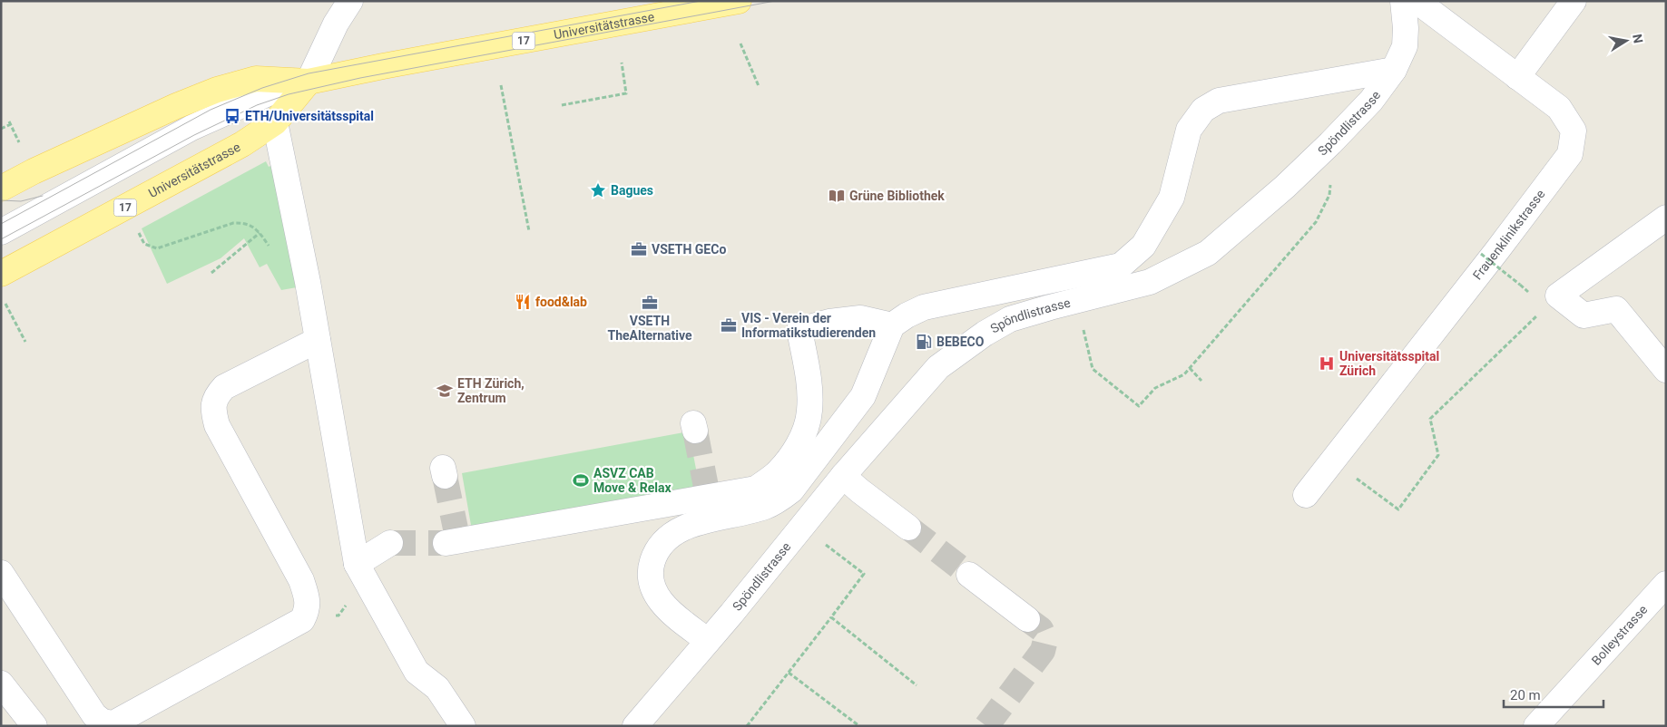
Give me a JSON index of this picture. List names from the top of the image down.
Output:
{
  "streets": {
    "main road": ["Universitätstrasse", "17"],
    "street": ["Spöndlistrasse", "Frauenklinikstrasse", "Bolleystrasse"]
  },
  "places": {
    "bus stop": ["ETH/Universitätsspital"],
    "place": ["Bagues"],
    "library": ["Grüne Bibliothek"],
    "office": ["VSETH GECo", "VSETH TheAlternative", "VIS - Verein der Informatikstudierenden"],
    "restaurant": ["food&lab"],
    "fuel station": ["BEBECO"],
    "hospital": ["Universitätsspital Zürich"],
    "school or university": ["ETH Zürich, Zentrum"],
    "sports": ["ASVZ CAB Move & Relax"]
  },
  "scale_bar": "20 m",
  "north": "right"
}
